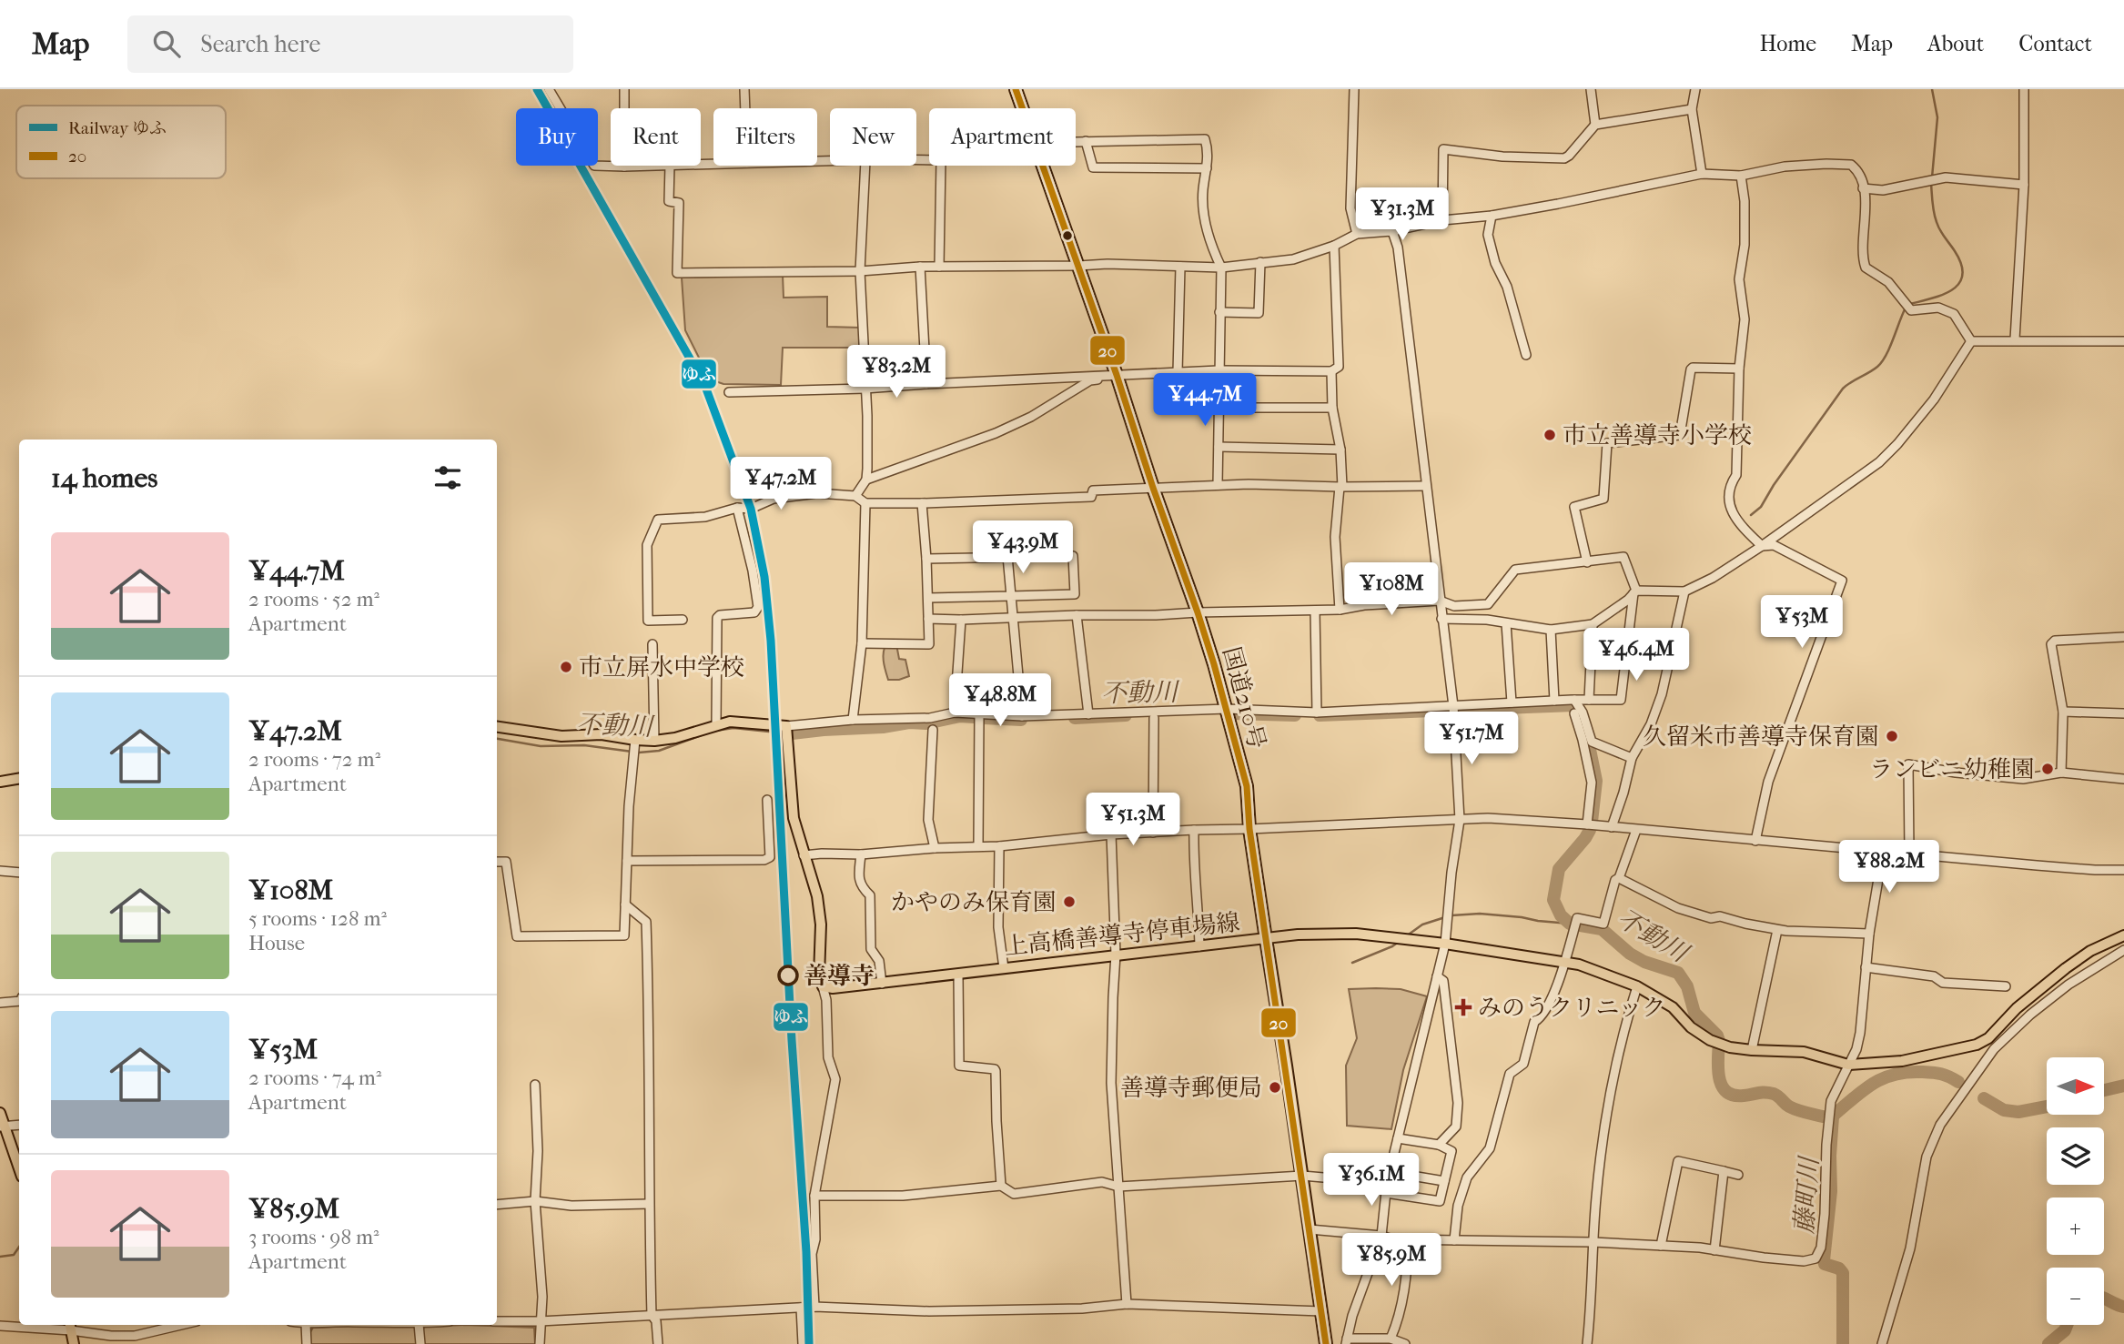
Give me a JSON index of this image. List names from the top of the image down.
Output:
{
  "streets": {
    "highway": ["国道210号"],
    "main road": ["上高橋善導寺停車場線"]
  },
  "crossings": [
    ["国道210号", "上高橋善導寺停車場線"]
  ],
  "water": ["不動川", "藤町川"],
  "places": {
    "other": [
      "市立善導寺小学校",
      "市立屏水中学校",
      "久留米市善導寺保育園",
      "ランビニ幼稚園",
      "かやのみ保育園",
      "善導寺",
      "善導寺郵便局"
    ],
    "health": ["みのうクリニック"]
  },
  "lines": ["rail line ゆふ", "transit line 20"],
  "legend": ["Railway ゆふ", "20"],
  "north": "right",
  "page": {
    "header": "Map",
    "search": "Search here",
    "nav": [
      "Home",
      "Map",
      "About",
      "Contact"
    ],
    "chip": [
      "Buy",
      "Rent",
      "Filters",
      "New",
      "Apartment"
    ],
    "price": [
      "¥31.3M",
      "¥83.2M",
      "¥44.7M",
      "¥47.2M",
      "¥43.9M",
      "¥108M",
      "¥53M",
      "¥46.4M",
      "¥48.8M",
      "¥51.7M",
      "¥51.3M",
      "¥88.2M",
      "¥36.1M",
      "¥85.9M"
    ],
    "heading": "14 homes",
    "list": [
      {
        "name": "¥44.7M",
        "note": "2 rooms · 52 m² · Apartment"
      },
      {
        "name": "¥47.2M",
        "note": "2 rooms · 72 m² · Apartment"
      },
      {
        "name": "¥108M",
        "note": "5 rooms · 128 m² · House"
      },
      {
        "name": "¥53M",
        "note": "2 rooms · 74 m² · Apartment"
      },
      {
        "name": "¥85.9M",
        "note": "3 rooms · 98 m² · Apartment"
      }
    ],
    "map_buttons": ["+", "−"]
  }
}
